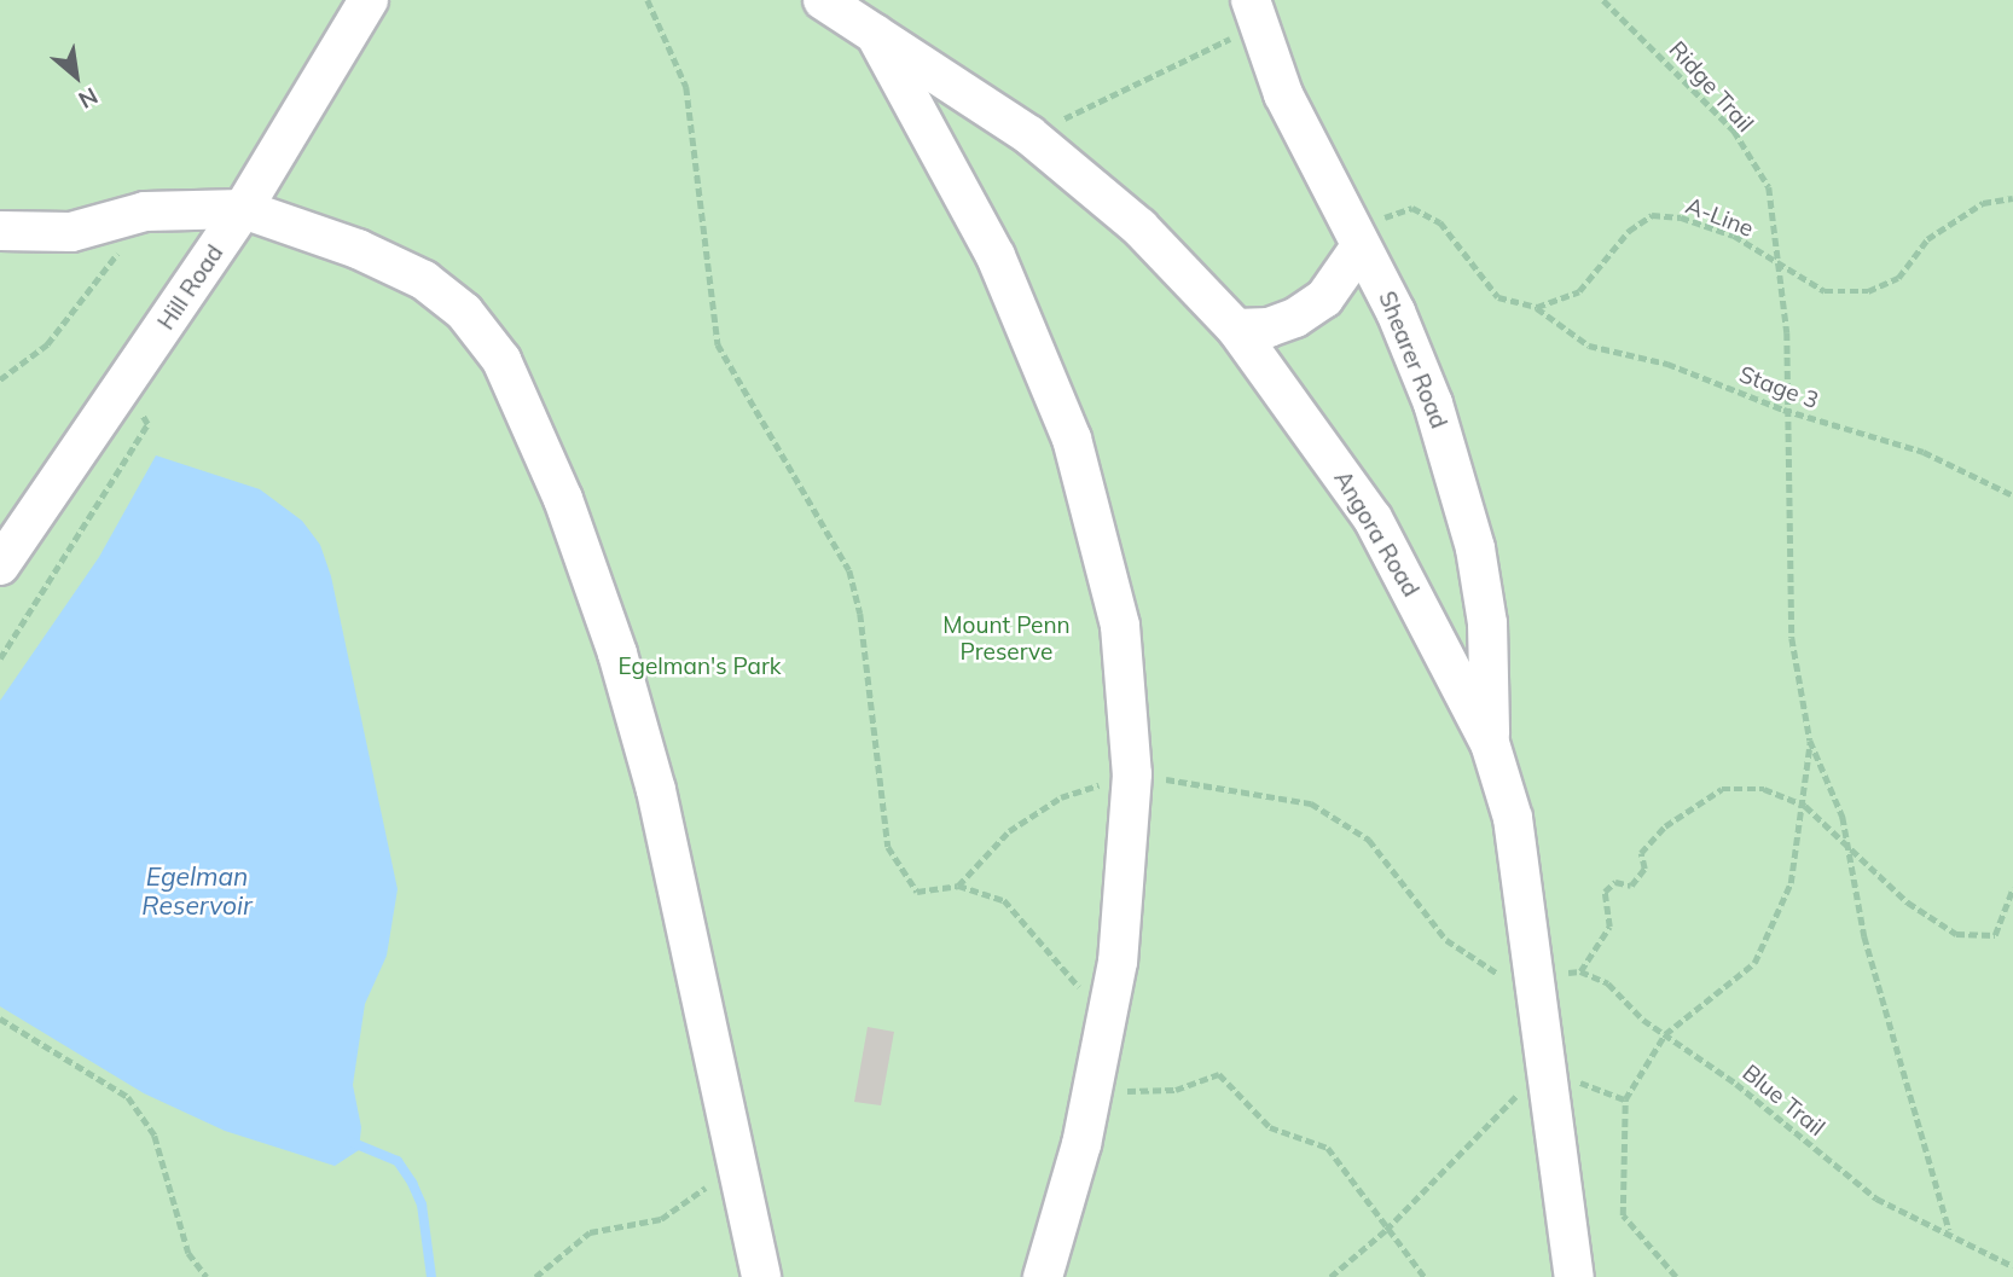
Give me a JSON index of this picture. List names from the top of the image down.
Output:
{
  "streets": {
    "street": ["Hill Road", "Shearer Road", "Angora Road"],
    "path": [
      "Ridge Trail",
      "A-Line",
      "Stage 3",
      "Blue Trail"
    ]
  },
  "crossings": [
    ["Ridge Trail", "A-Line"],
    ["Ridge Trail", "Stage 3"],
    ["A-Line", "Stage 3"],
    ["Shearer Road", "Angora Road"]
  ],
  "water": ["Egelman Reservoir"],
  "parks": ["Mount Penn Preserve", "Egelman's Park"],
  "north": "bottom right"
}
